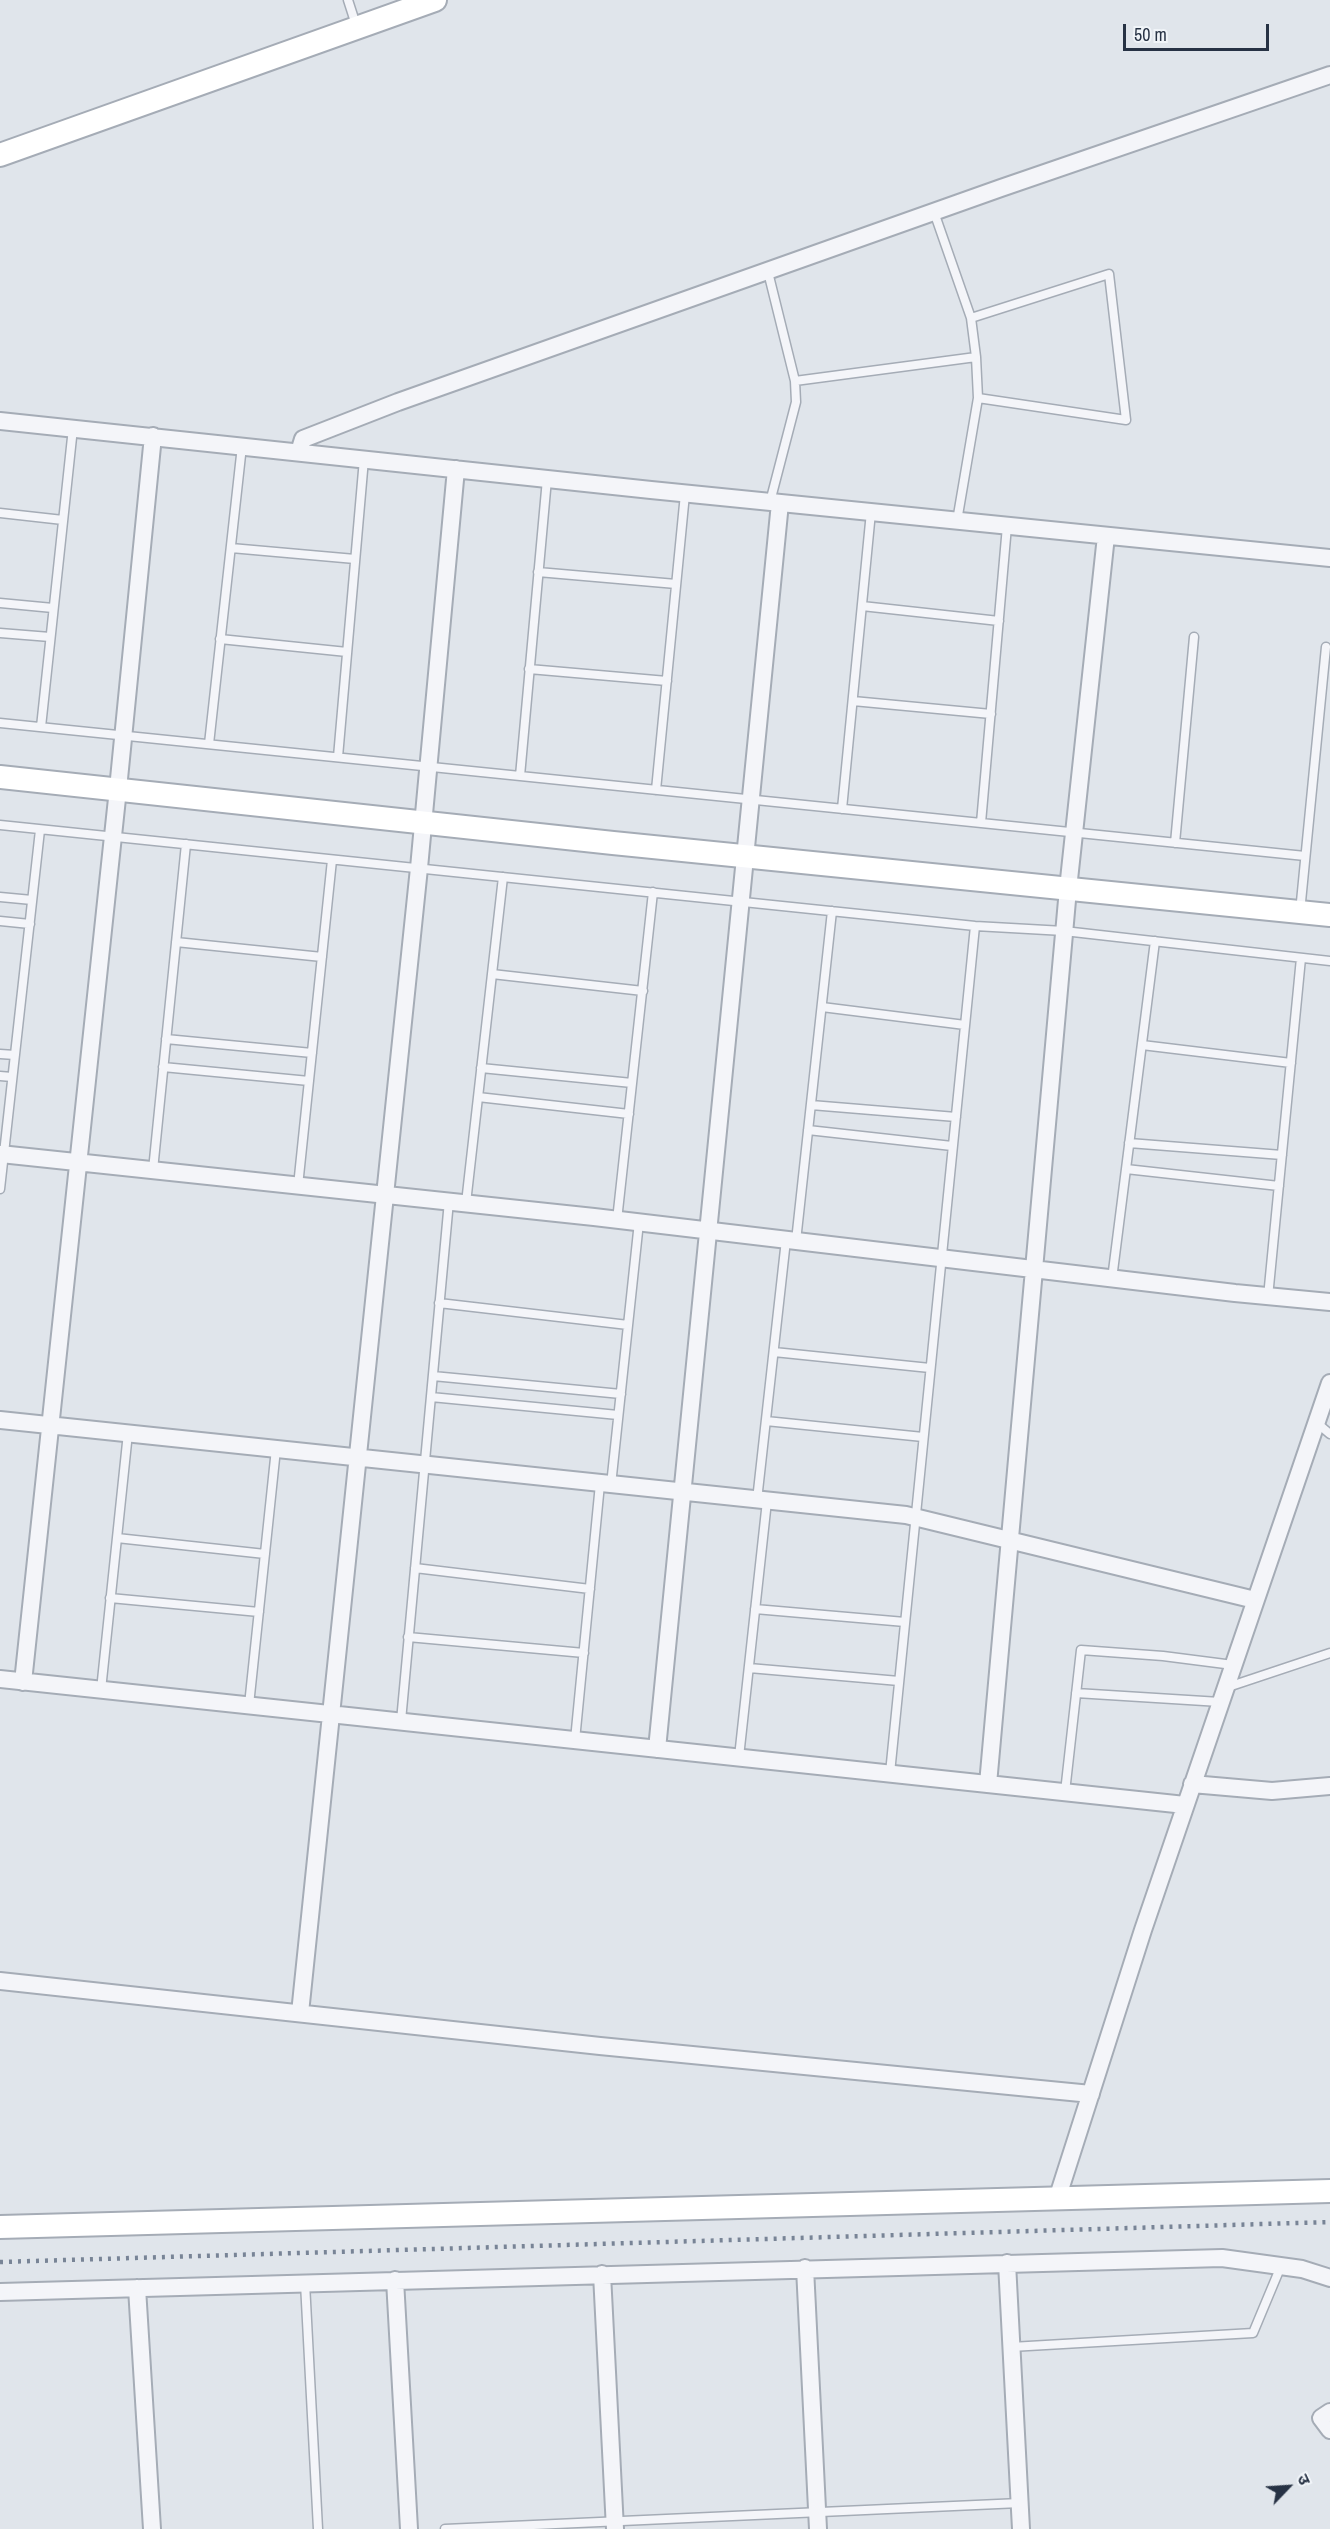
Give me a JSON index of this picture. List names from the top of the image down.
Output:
{
  "scale_bar": "50 m",
  "north": "top right"
}
